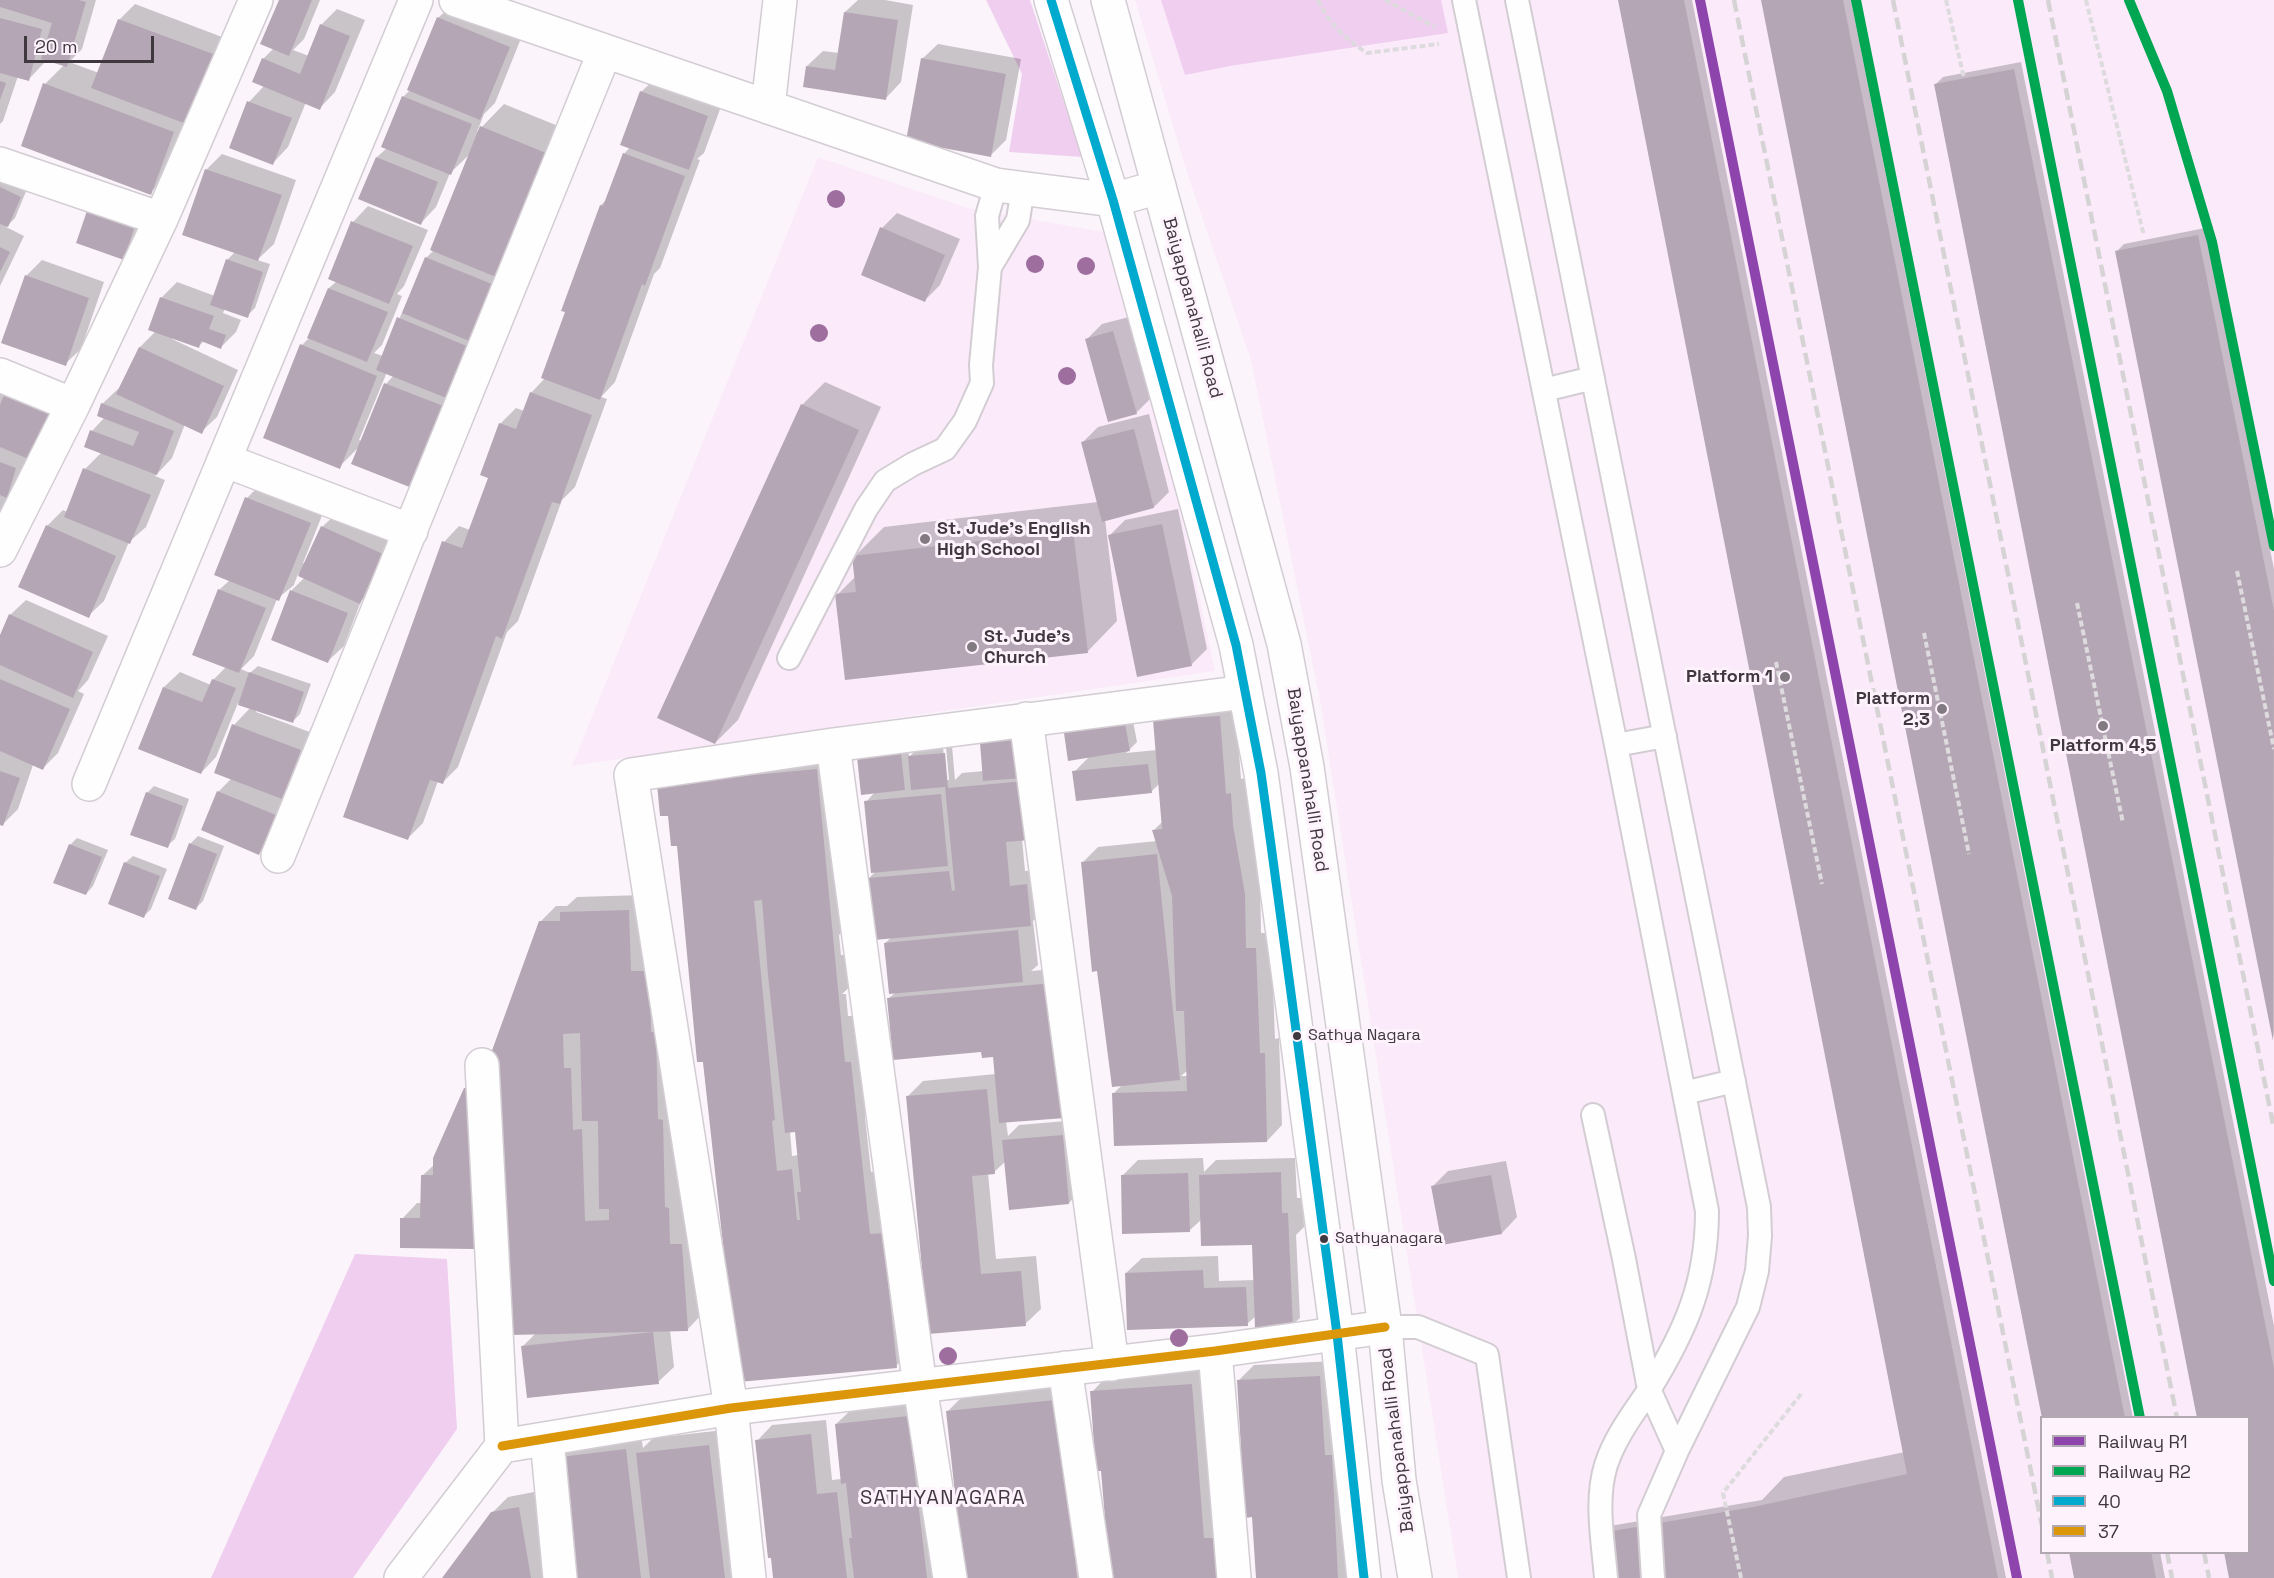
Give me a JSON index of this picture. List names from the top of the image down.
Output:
{
  "streets": {
    "street": ["Baiyappanahalli Road"]
  },
  "districts": ["SATHYANAGARA"],
  "places": [
    "St. Jude's English High School",
    "St. Jude's Church",
    "Platform 1",
    "Platform 2,3",
    "Platform 4,5",
    "Sathya Nagara",
    "Sathyanagara"
  ],
  "lines": [
    "rail line R1",
    "rail line R2",
    "transit line 40",
    "transit line 37"
  ],
  "legend": [
    "Railway R1",
    "Railway R2",
    "40",
    "37"
  ],
  "scale_bar": "20 m"
}
